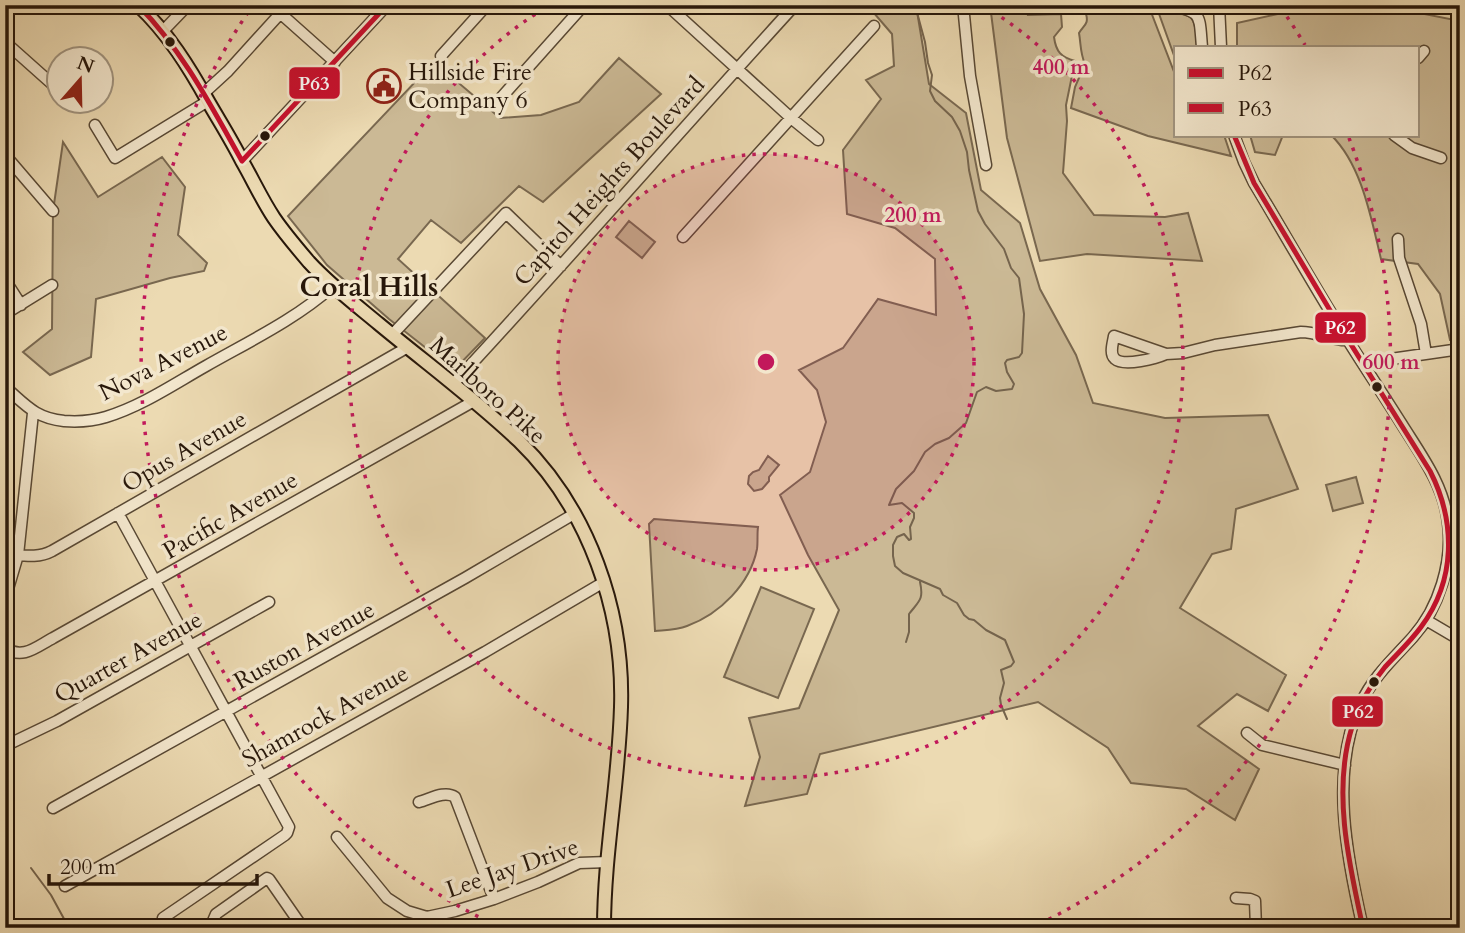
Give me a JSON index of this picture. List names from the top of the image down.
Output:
{
  "streets": {
    "main road": ["Marlboro Pike"],
    "street": [
      "Capitol Heights Boulevard",
      "Nova Avenue",
      "Opus Avenue",
      "Pacific Avenue",
      "Ruston Avenue",
      "Quarter Avenue",
      "Shamrock Avenue",
      "Lee Jay Drive"
    ]
  },
  "crossings": [
    ["Capitol Heights Boulevard", "Marlboro Pike"],
    ["Nova Avenue", "Marlboro Pike"],
    ["Marlboro Pike", "Opus Avenue"],
    ["Marlboro Pike", "Pacific Avenue"],
    ["Marlboro Pike", "Ruston Avenue"],
    ["Marlboro Pike", "Shamrock Avenue"],
    ["Marlboro Pike", "Lee Jay Drive"]
  ],
  "districts": ["Coral Hills"],
  "places": {
    "public building": ["Hillside Fire Company 6"]
  },
  "lines": ["transit line P63", "transit line P62"],
  "legend": ["P62", "P63"],
  "scale_bar": "200 m",
  "north": "top",
  "rings": ["400 m", "200 m", "600 m"]
}
